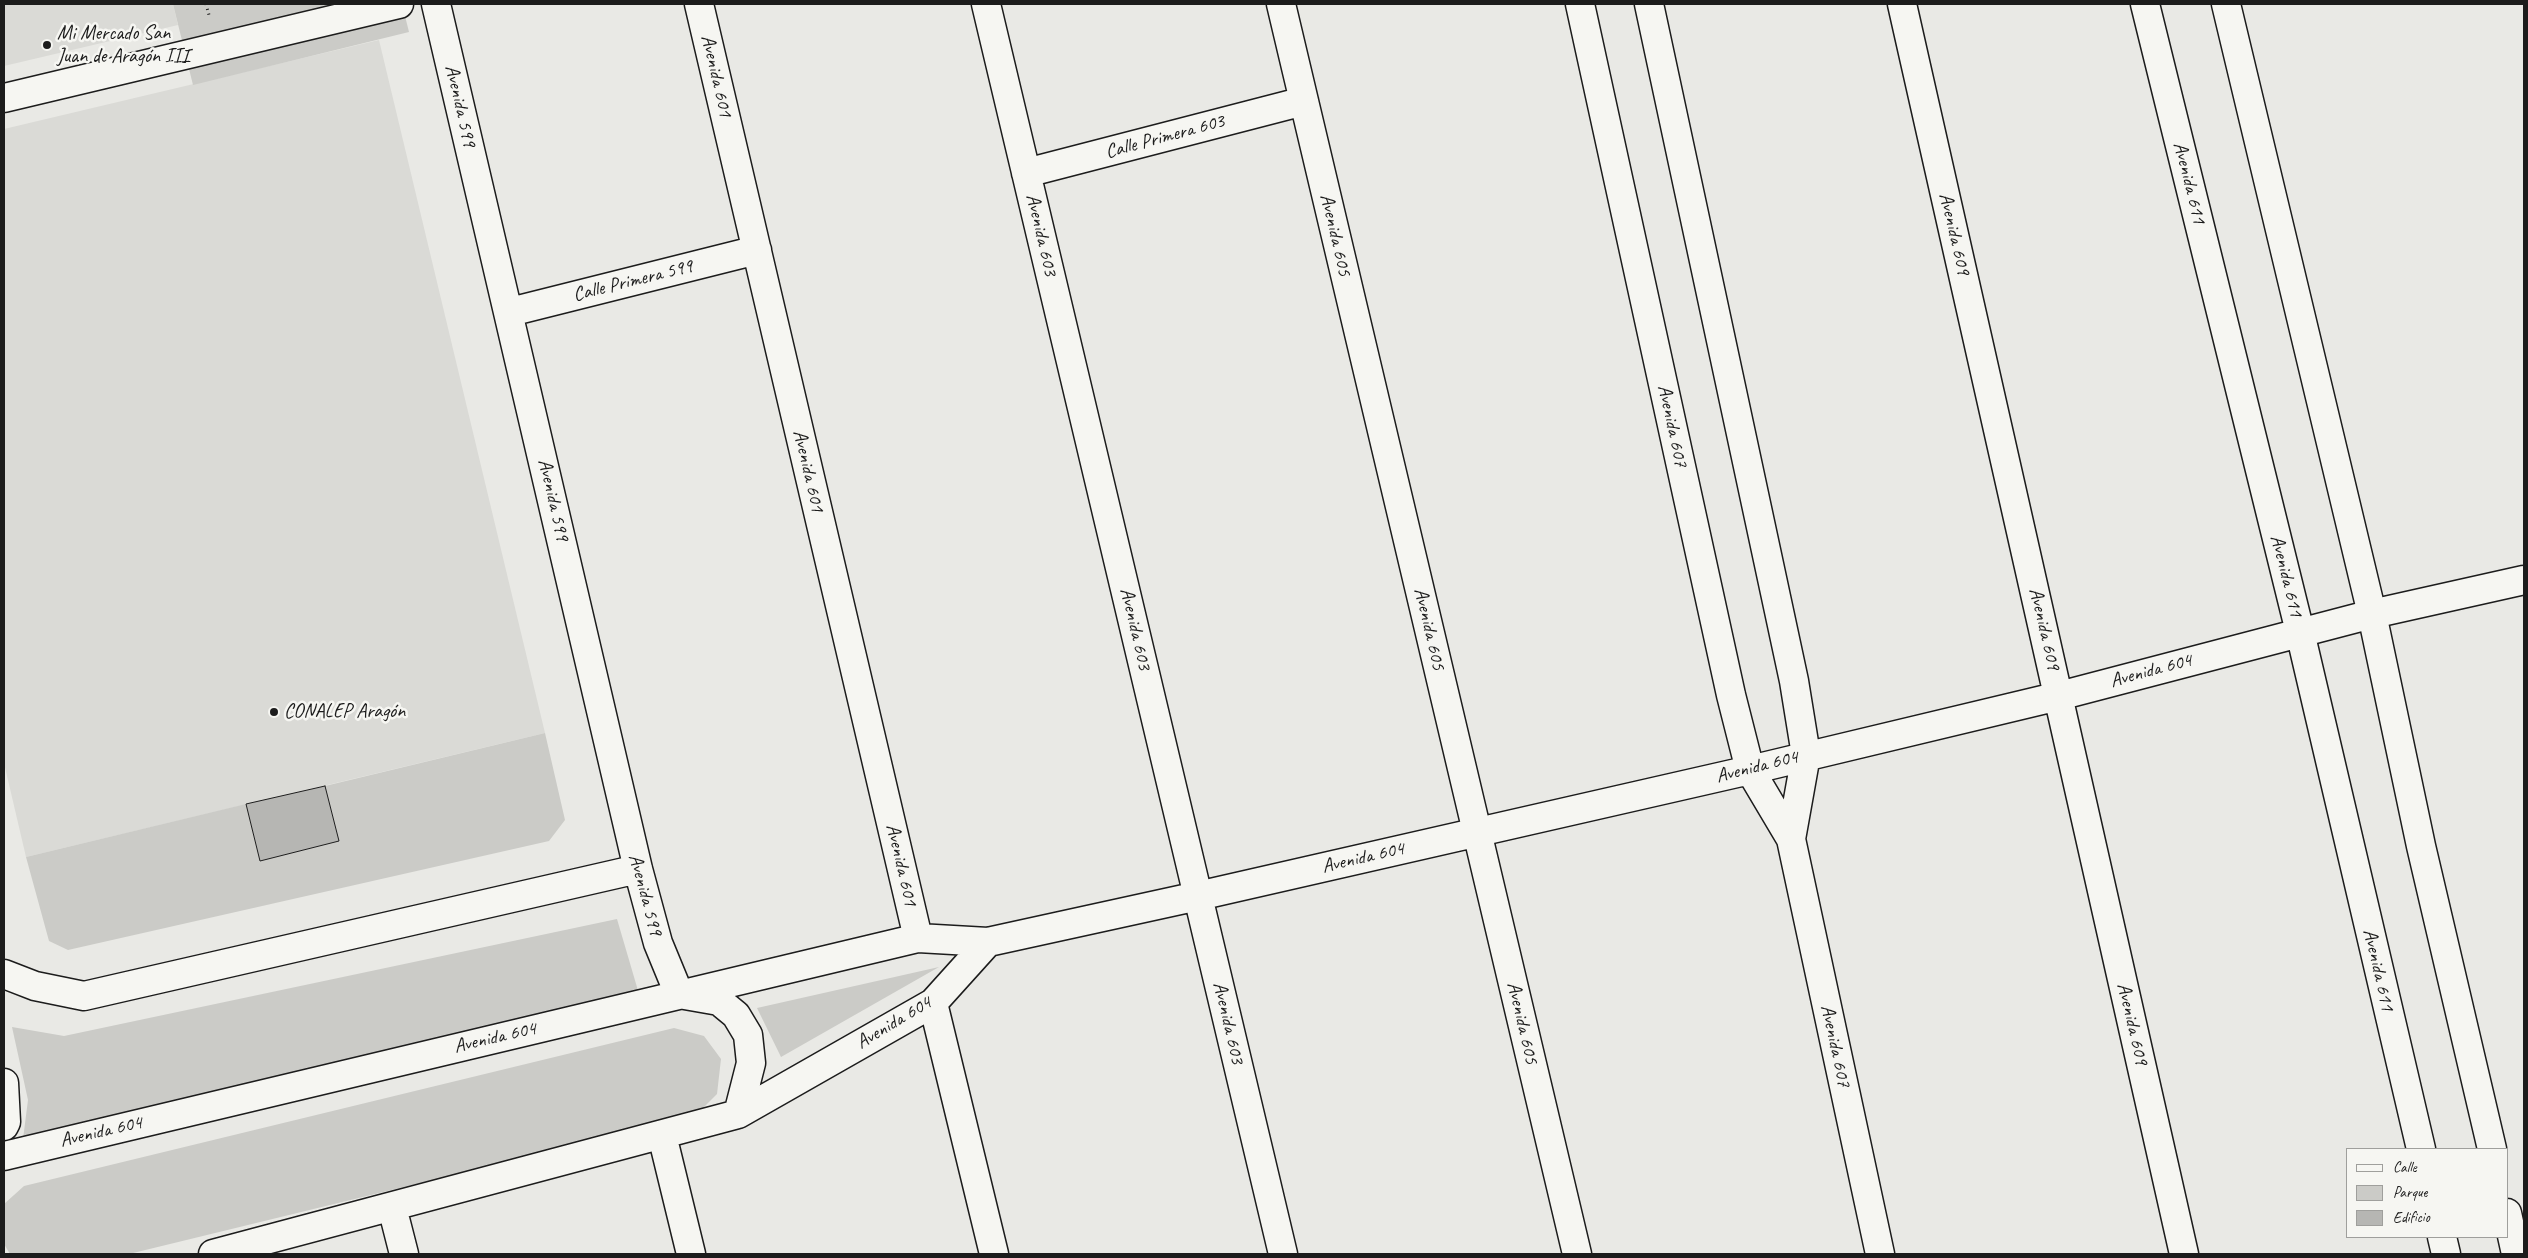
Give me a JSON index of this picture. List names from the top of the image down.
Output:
{
  "streets": {
    "street": [
      "Avenida 601",
      "Avenida 599",
      "Calle Primera 603",
      "Avenida 611",
      "Avenida 609",
      "Avenida 603",
      "Avenida 605",
      "Calle Primera 599",
      "Avenida 607",
      "Avenida 604"
    ]
  },
  "crossings": [
    ["Avenida 601", "Calle Primera 599"],
    ["Avenida 601", "Avenida 604"],
    ["Avenida 599", "Calle Primera 599"],
    ["Avenida 599", "Avenida 604"],
    ["Calle Primera 603", "Avenida 603"],
    ["Calle Primera 603", "Avenida 605"],
    ["Avenida 611", "Avenida 604"],
    ["Avenida 609", "Avenida 604"],
    ["Avenida 603", "Avenida 604"],
    ["Avenida 605", "Avenida 604"],
    ["Avenida 607", "Avenida 604"]
  ],
  "places": ["Mi Mercado San Juan de Aragón III", "CONALEP Aragón"],
  "legend": ["Calle", "Parque", "Edificio"]
}
